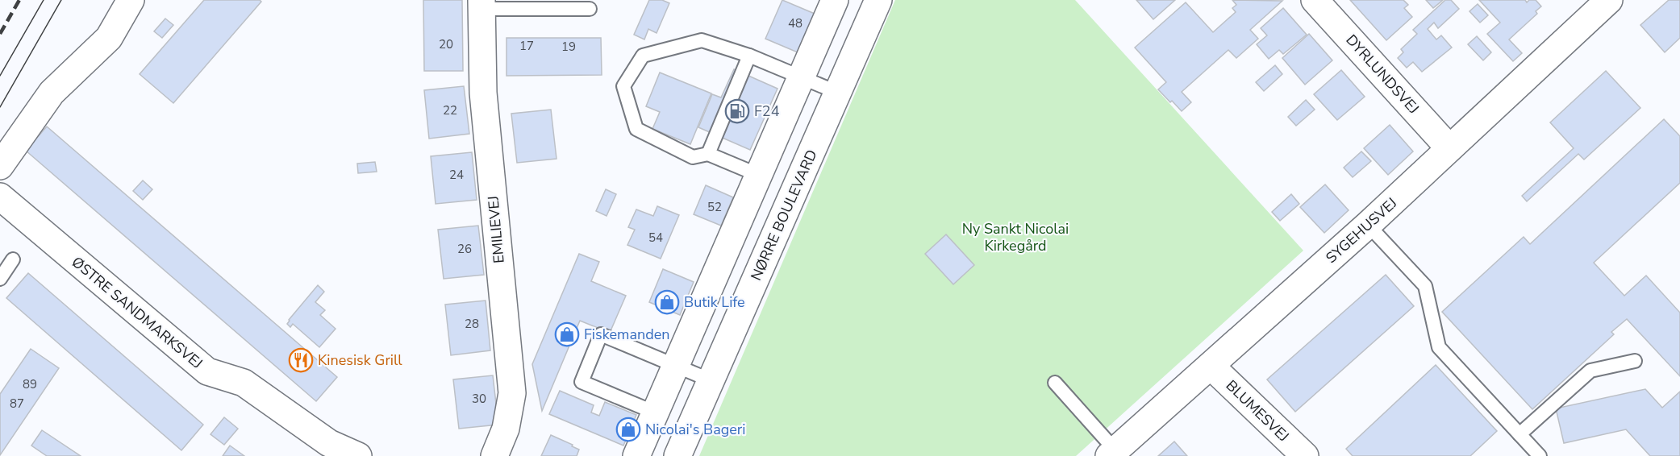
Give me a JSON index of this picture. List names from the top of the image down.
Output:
{
  "streets": {
    "street": [
      "DYRLUNDSVEJ",
      "NØRRE BOULEVARD",
      "EMILIEVEJ",
      "SYGEHUSVEJ",
      "ØSTRE SANDMARKSVEJ",
      "BLUMESVEJ"
    ]
  },
  "crossings": [
    ["DYRLUNDSVEJ", "SYGEHUSVEJ"],
    ["SYGEHUSVEJ", "BLUMESVEJ"]
  ],
  "parks": ["Ny Sankt Nicolai Kirkegård"],
  "places": {
    "fuel station": ["F24"],
    "shop": ["Butik Life", "Fiskemanden", "Nicolai's Bageri"],
    "restaurant": ["Kinesisk Grill"]
  },
  "house_numbers": [
    "48",
    "20",
    "17",
    "19",
    "22",
    "24",
    "52",
    "54",
    "26",
    "28",
    "89",
    "30",
    "87"
  ]
}
